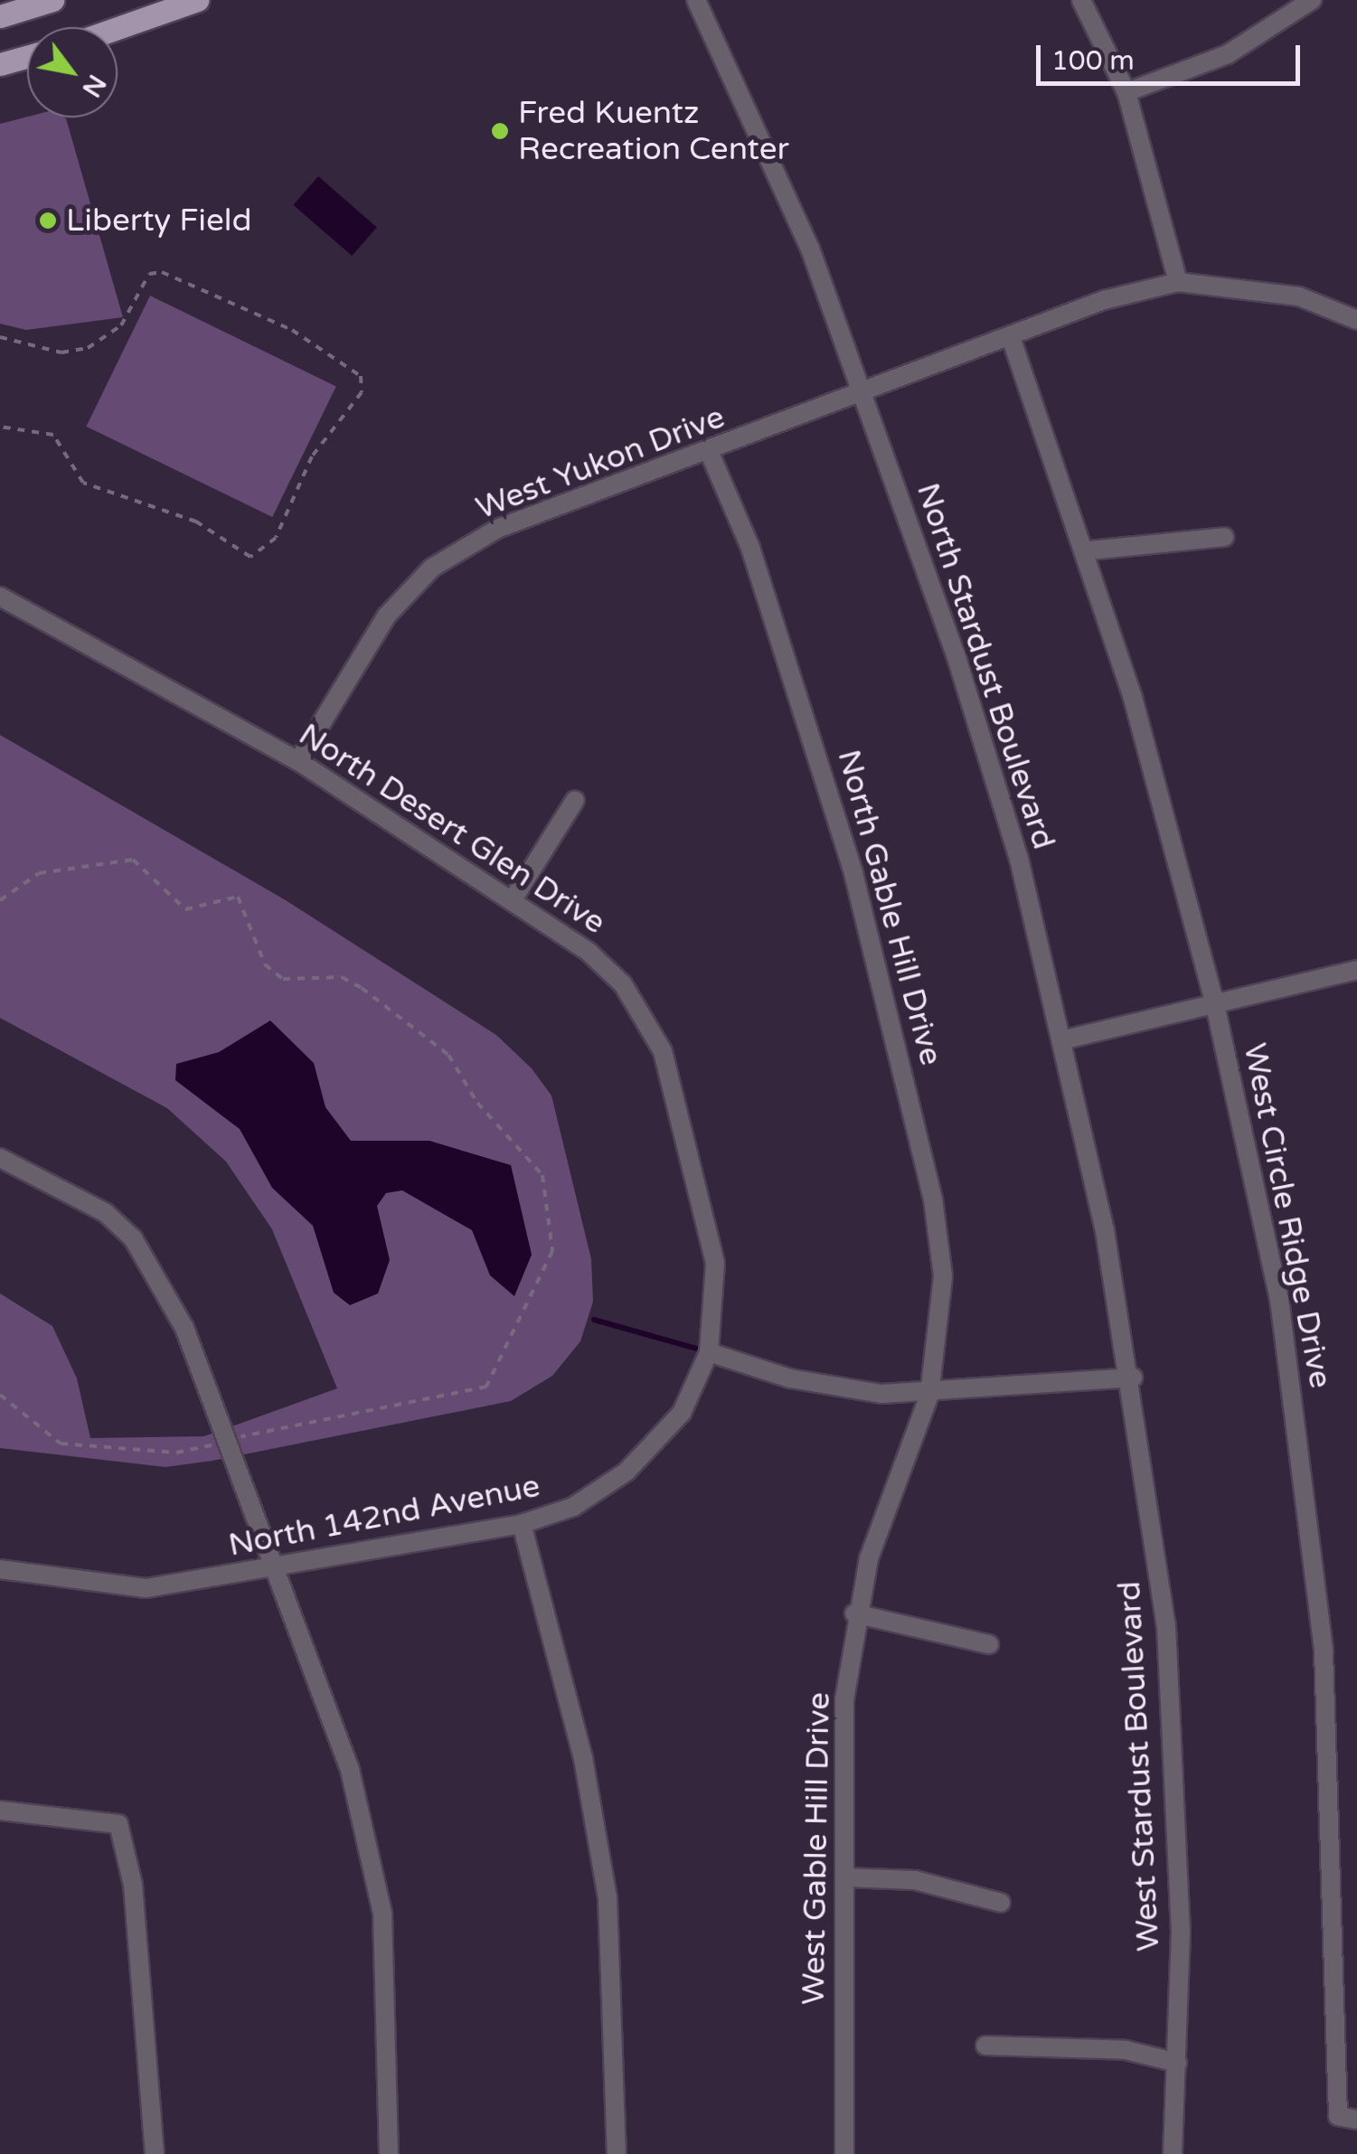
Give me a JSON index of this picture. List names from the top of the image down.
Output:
{
  "streets": {
    "street": [
      "West Yukon Drive",
      "North Stardust Boulevard",
      "North Desert Glen Drive",
      "North Gable Hill Drive",
      "West Circle Ridge Drive",
      "North 142nd Avenue",
      "West Stardust Boulevard",
      "West Gable Hill Drive"
    ]
  },
  "crossings": [
    ["West Yukon Drive", "North Stardust Boulevard"],
    ["West Yukon Drive", "North Desert Glen Drive"],
    ["West Yukon Drive", "North Gable Hill Drive"],
    ["West Yukon Drive", "West Circle Ridge Drive"],
    ["North Stardust Boulevard", "West Stardust Boulevard"],
    ["North Desert Glen Drive", "North 142nd Avenue"],
    ["North Gable Hill Drive", "West Gable Hill Drive"]
  ],
  "places": ["Fred Kuentz Recreation Center", "Liberty Field"],
  "scale_bar": "100 m",
  "north": "bottom right"
}
